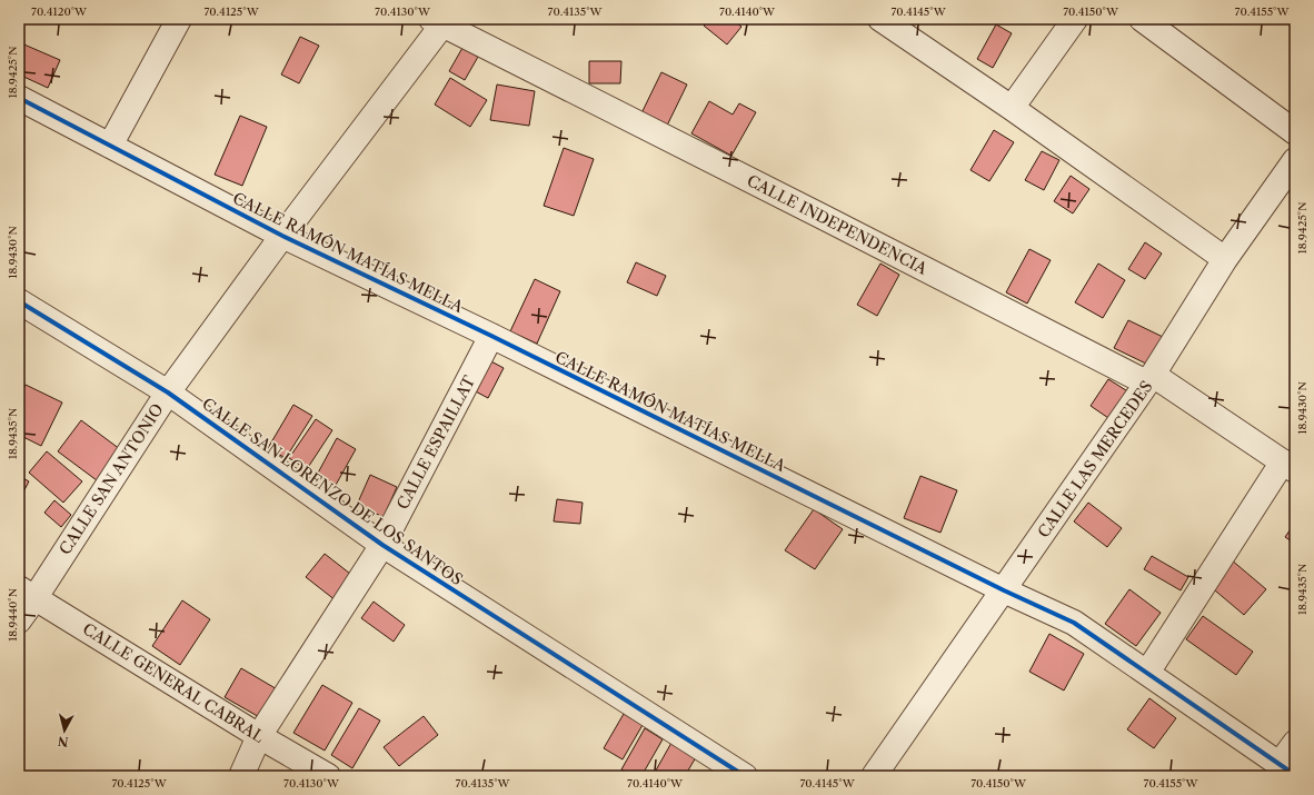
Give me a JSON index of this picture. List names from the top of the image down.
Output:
{
  "streets": {
    "street": [
      "CALLE INDEPENDENCIA",
      "CALLE RAMÓN MATÍAS MELLA",
      "CALLE ESPAILLAT",
      "CALLE LAS MERCEDES",
      "CALLE SAN ANTONIO",
      "CALLE SAN LORENZO DE LOS SANTOS",
      "CALLE GENERAL CABRAL"
    ]
  },
  "crossings": [
    ["CALLE INDEPENDENCIA", "CALLE LAS MERCEDES"],
    ["CALLE INDEPENDENCIA", "CALLE SAN ANTONIO"],
    ["CALLE RAMÓN MATÍAS MELLA", "CALLE ESPAILLAT"],
    ["CALLE RAMÓN MATÍAS MELLA", "CALLE LAS MERCEDES"],
    ["CALLE RAMÓN MATÍAS MELLA", "CALLE SAN ANTONIO"],
    ["CALLE ESPAILLAT", "CALLE SAN LORENZO DE LOS SANTOS"],
    ["CALLE ESPAILLAT", "CALLE GENERAL CABRAL"],
    ["CALLE SAN ANTONIO", "CALLE SAN LORENZO DE LOS SANTOS"],
    ["CALLE SAN ANTONIO", "CALLE GENERAL CABRAL"]
  ],
  "north": "bottom",
  "coordinates": [
    "70.4120°W",
    "70.4125°W",
    "70.4130°W",
    "70.4135°W",
    "70.4140°W",
    "70.4145°W",
    "70.4150°W",
    "70.4155°W",
    "18.9425°N",
    "18.9430°N",
    "18.9435°N",
    "18.9440°N"
  ]
}
